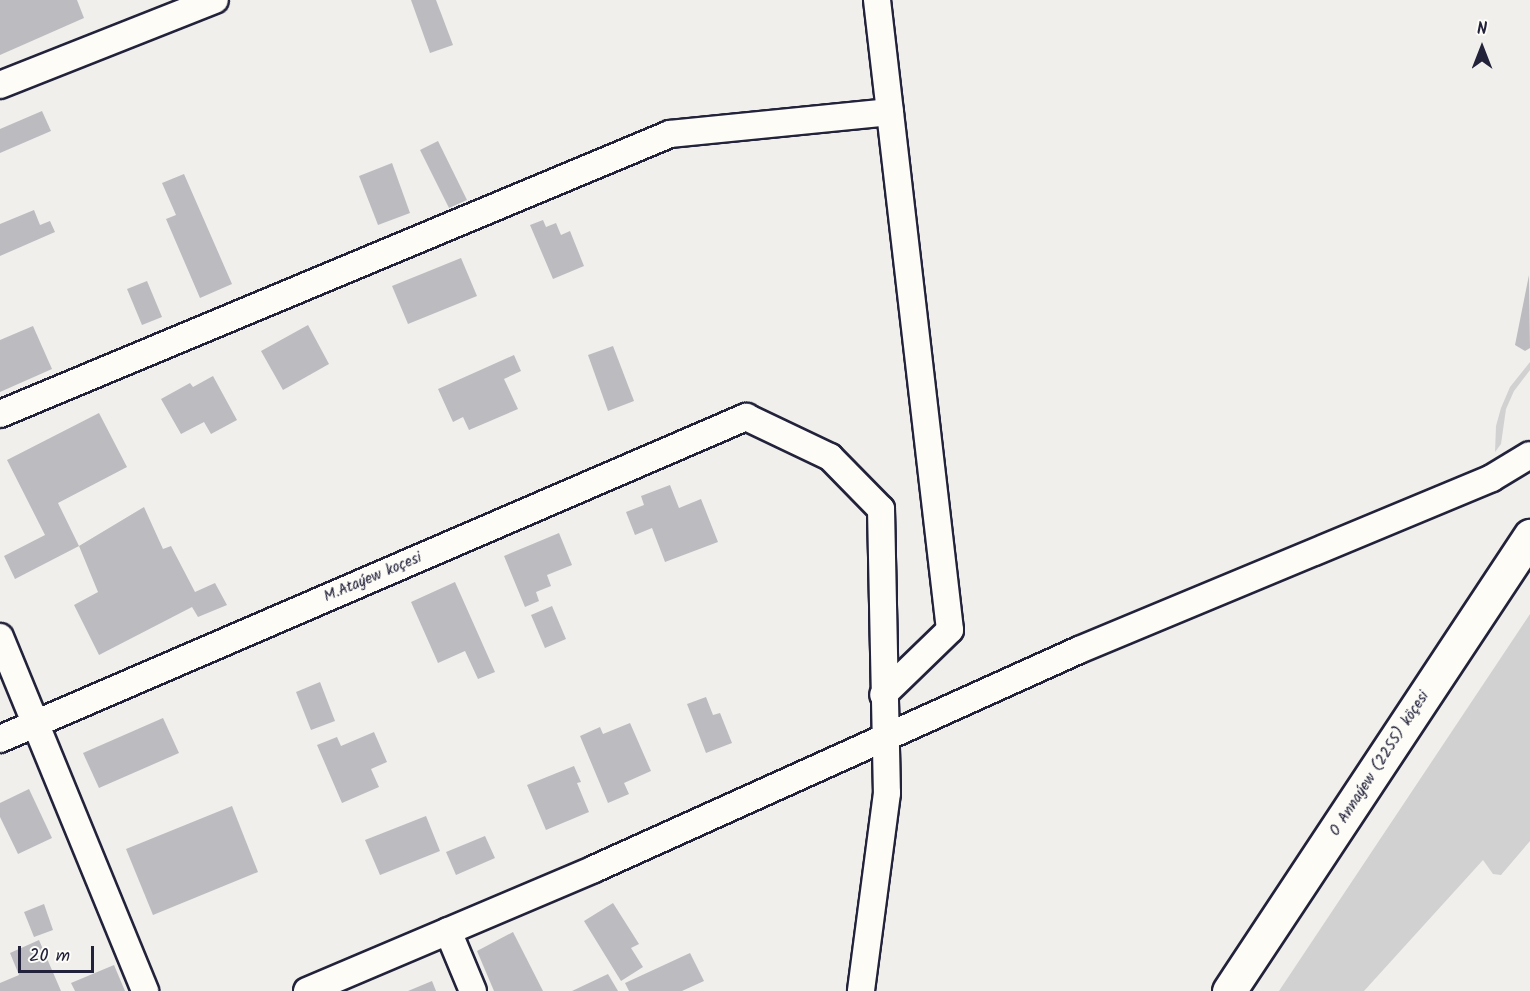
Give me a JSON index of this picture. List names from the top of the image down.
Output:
{
  "streets": {
    "main road": ["O Annaýew (2255) köçesi"],
    "street": ["M.Ataýew koçesi"]
  },
  "scale_bar": "20 m",
  "north": "top"
}
